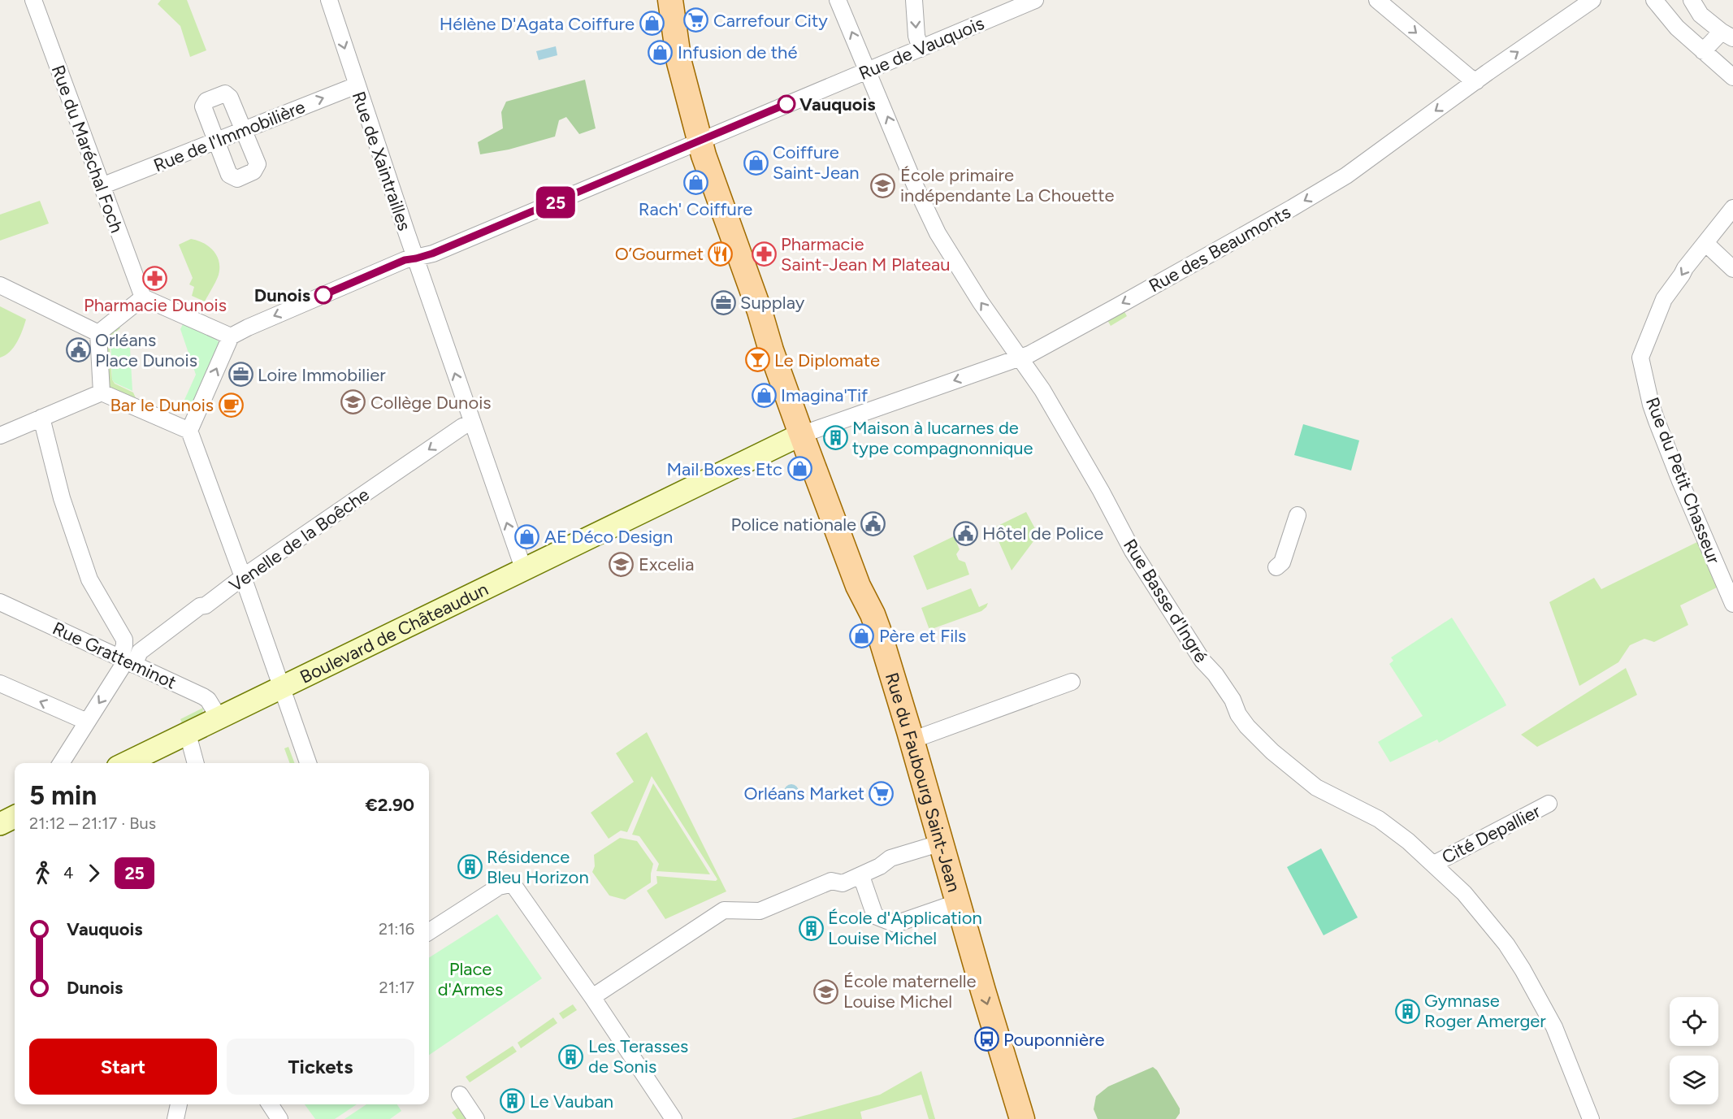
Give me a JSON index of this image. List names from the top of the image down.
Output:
{
  "streets": {
    "main road": ["Boulevard de Châteaudun", "Rue du Faubourg Saint-Jean"],
    "street": [
      "Rue de Vauquois",
      "Rue de l'Immobilière",
      "Rue du Maréchal Foch",
      "Rue de Xaintrailles",
      "Rue des Beaumonts",
      "Rue du Petit Chasseur",
      "Venelle de la Boêche",
      "Rue Basse d'Ingré",
      "Rue Gratteminot",
      "Cité Depallier"
    ]
  },
  "crossings": [
    ["Rue de Vauquois", "Rue de Xaintrailles"],
    ["Rue de Vauquois", "Rue Basse d'Ingré"],
    ["Rue de Vauquois", "Rue du Faubourg Saint-Jean"],
    ["Rue de l'Immobilière", "Rue du Maréchal Foch"],
    ["Rue de l'Immobilière", "Rue de Xaintrailles"],
    ["Rue de Xaintrailles", "Venelle de la Boêche"],
    ["Rue de Xaintrailles", "Boulevard de Châteaudun"],
    ["Rue des Beaumonts", "Rue Basse d'Ingré"],
    ["Rue des Beaumonts", "Boulevard de Châteaudun"],
    ["Rue des Beaumonts", "Rue du Faubourg Saint-Jean"],
    ["Venelle de la Boêche", "Rue Gratteminot"],
    ["Rue Basse d'Ingré", "Cité Depallier"],
    ["Boulevard de Châteaudun", "Rue Gratteminot"],
    ["Boulevard de Châteaudun", "Rue du Faubourg Saint-Jean"]
  ],
  "one_way": ["Rue de l'Immobilière", "Rue du Petit Chasseur", "Venelle de la Boêche"],
  "parks": ["Place d'Armes"],
  "places": {
    "supermarket": ["Carrefour City", "Orléans Market"],
    "shop": [
      "Hélène D'Agata Coiffure",
      "Infusion de thé",
      "Coiffure Saint-Jean",
      "Rach' Coiffure",
      "Imagina'Tif",
      "Mail Boxes Etc",
      "AE Déco Design",
      "Père et Fils"
    ],
    "other": ["Vauquois", "Dunois"],
    "school or university": [
      "École primaire indépendante La Chouette",
      "Collège Dunois",
      "Excelia",
      "École maternelle Louise Michel"
    ],
    "restaurant": ["O’Gourmet"],
    "pharmacy": ["Pharmacie Saint-Jean M Plateau", "Pharmacie Dunois"],
    "office": ["Supplay", "Loire Immobilier"],
    "public building": ["Orléans Place Dunois", "Police nationale", "Hôtel de Police"],
    "bar": ["Le Diplomate"],
    "cafe": ["Bar le Dunois"],
    "building": [
      "Maison à lucarnes de type compagnonnique",
      "Résidence Bleu Horizon",
      "École d'Application Louise Michel",
      "Gymnase Roger Amerger",
      "Les Terasses de Sonis",
      "Le Vauban"
    ],
    "bus stop": ["Pouponnière"]
  },
  "lines": ["bus line 25"],
  "page": {
    "on_map": "25",
    "heading": ["5 min", "21:12 – 21:17 · Bus", "€2.90"],
    "legs": ["4", "25"],
    "list": [
      {
        "name": "Vauquois",
        "value": "21:16"
      },
      {
        "name": "Dunois",
        "value": "21:17"
      }
    ],
    "buttons": ["Start", "Tickets"]
  }
}
